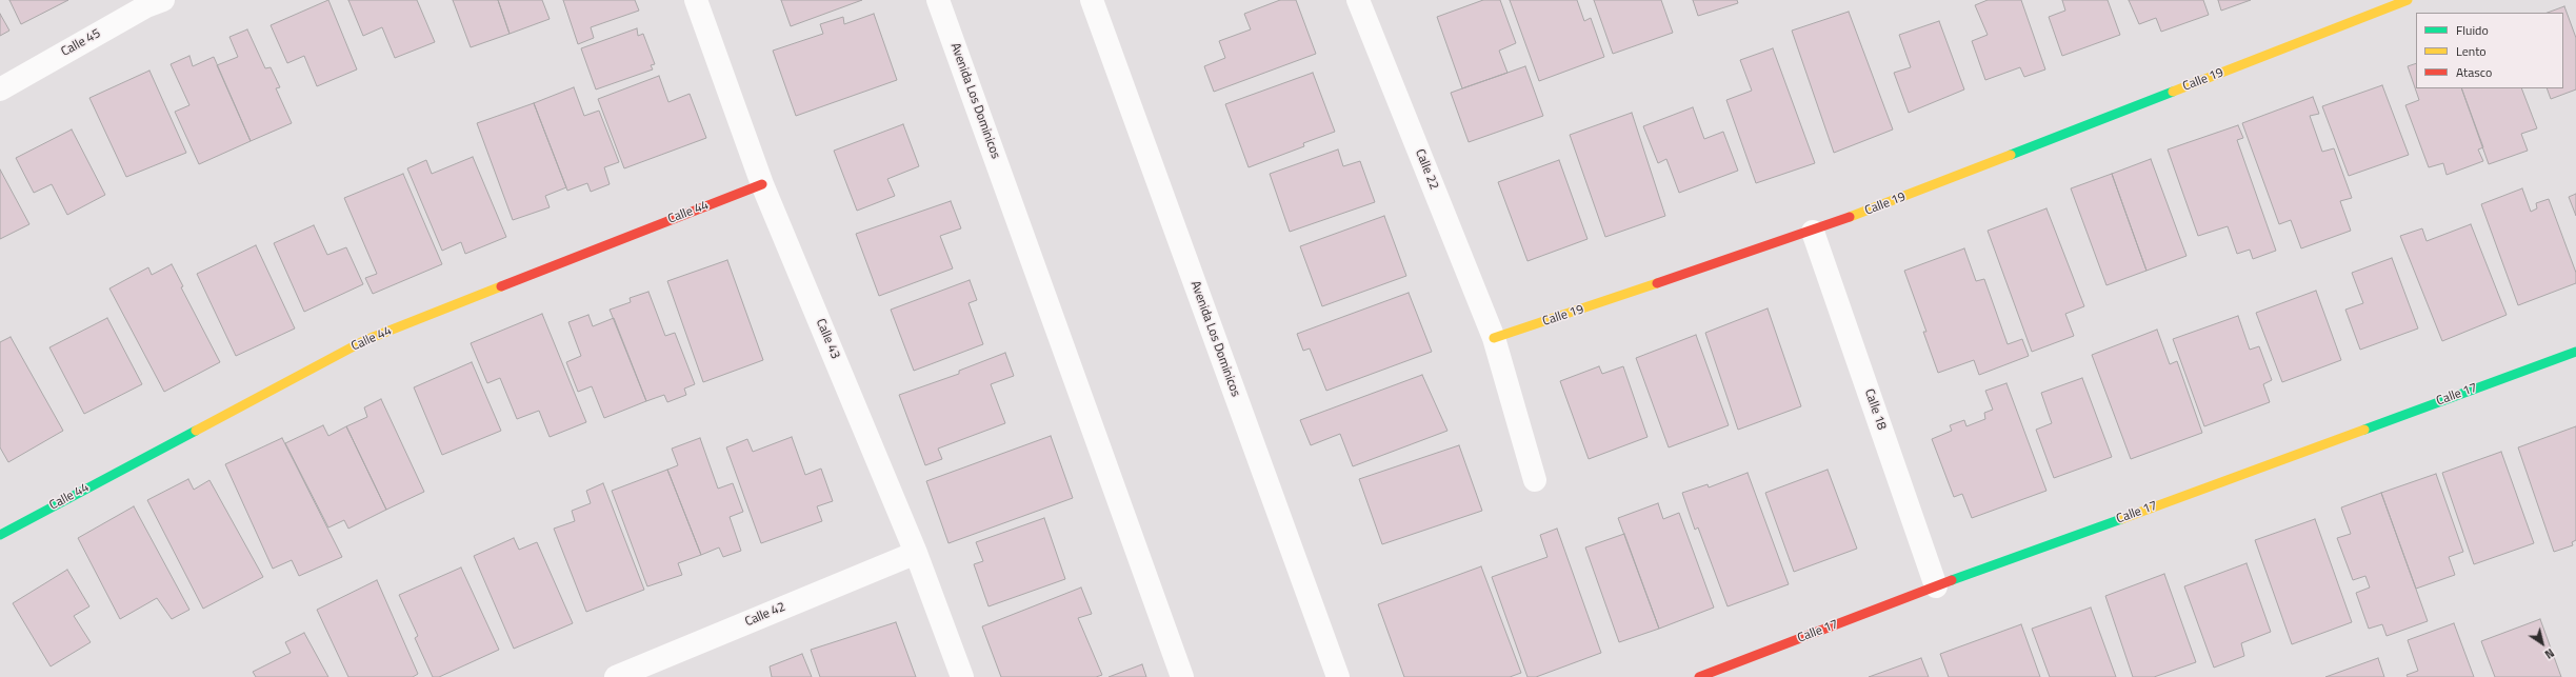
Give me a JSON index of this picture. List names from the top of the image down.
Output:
{
  "streets": {
    "street": [
      "Calle 45",
      "Calle 19",
      "Avenida Los Dominicos",
      "Calle 22",
      "Calle 44",
      "Calle 43",
      "Calle 17",
      "Calle 18",
      "Calle 42"
    ]
  },
  "crossings": [
    ["Calle 19", "Calle 22"],
    ["Calle 19", "Calle 18"],
    ["Calle 44", "Calle 43"],
    ["Calle 43", "Calle 42"],
    ["Calle 17", "Calle 18"]
  ],
  "legend": ["Fluido", "Lento", "Atasco"],
  "north": "bottom right"
}
